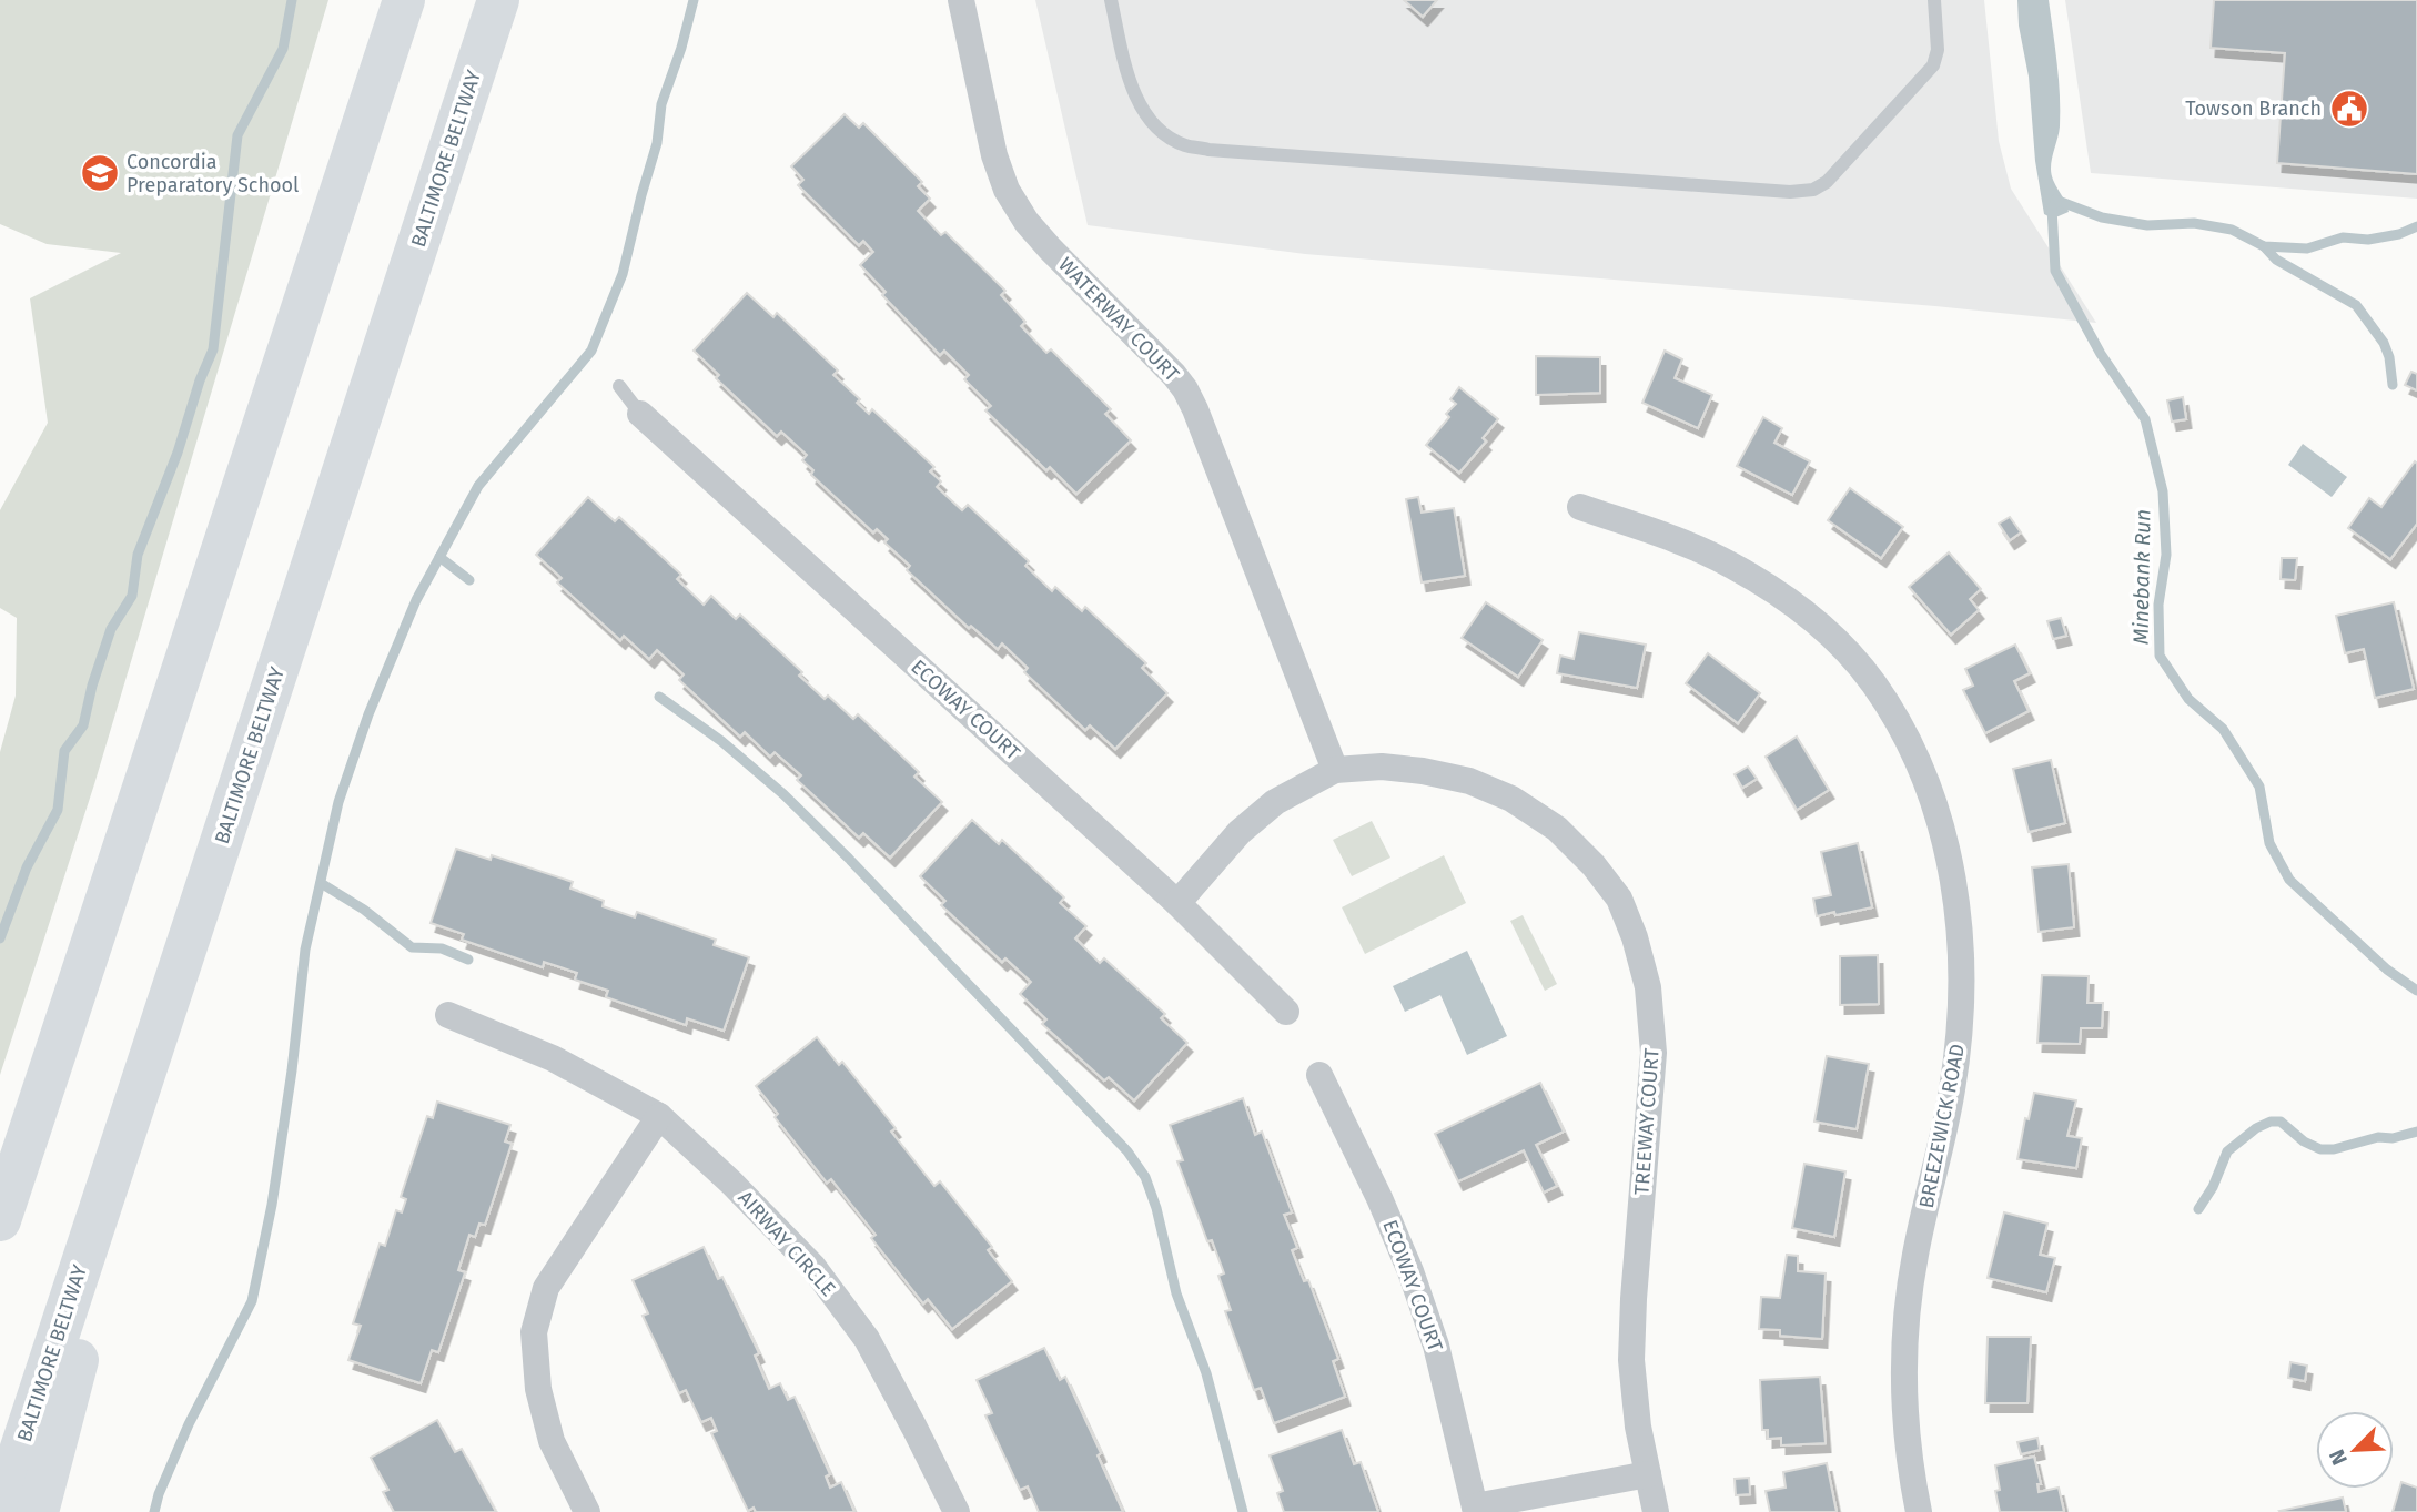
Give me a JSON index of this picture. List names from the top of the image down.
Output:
{
  "streets": {
    "highway": ["BALTIMORE BELTWAY"],
    "street": [
      "WATERWAY COURT",
      "ECOWAY COURT",
      "TREEWAY COURT",
      "BREEZEWICK ROAD",
      "AIRWAY CIRCLE"
    ]
  },
  "crossings": [
    ["WATERWAY COURT", "TREEWAY COURT"],
    ["ECOWAY COURT", "TREEWAY COURT"]
  ],
  "water": ["Minebank Run"],
  "places": {
    "public building": ["Towson Branch"],
    "school or university": ["Concordia Preparatory School"]
  },
  "north": "bottom left"
}
